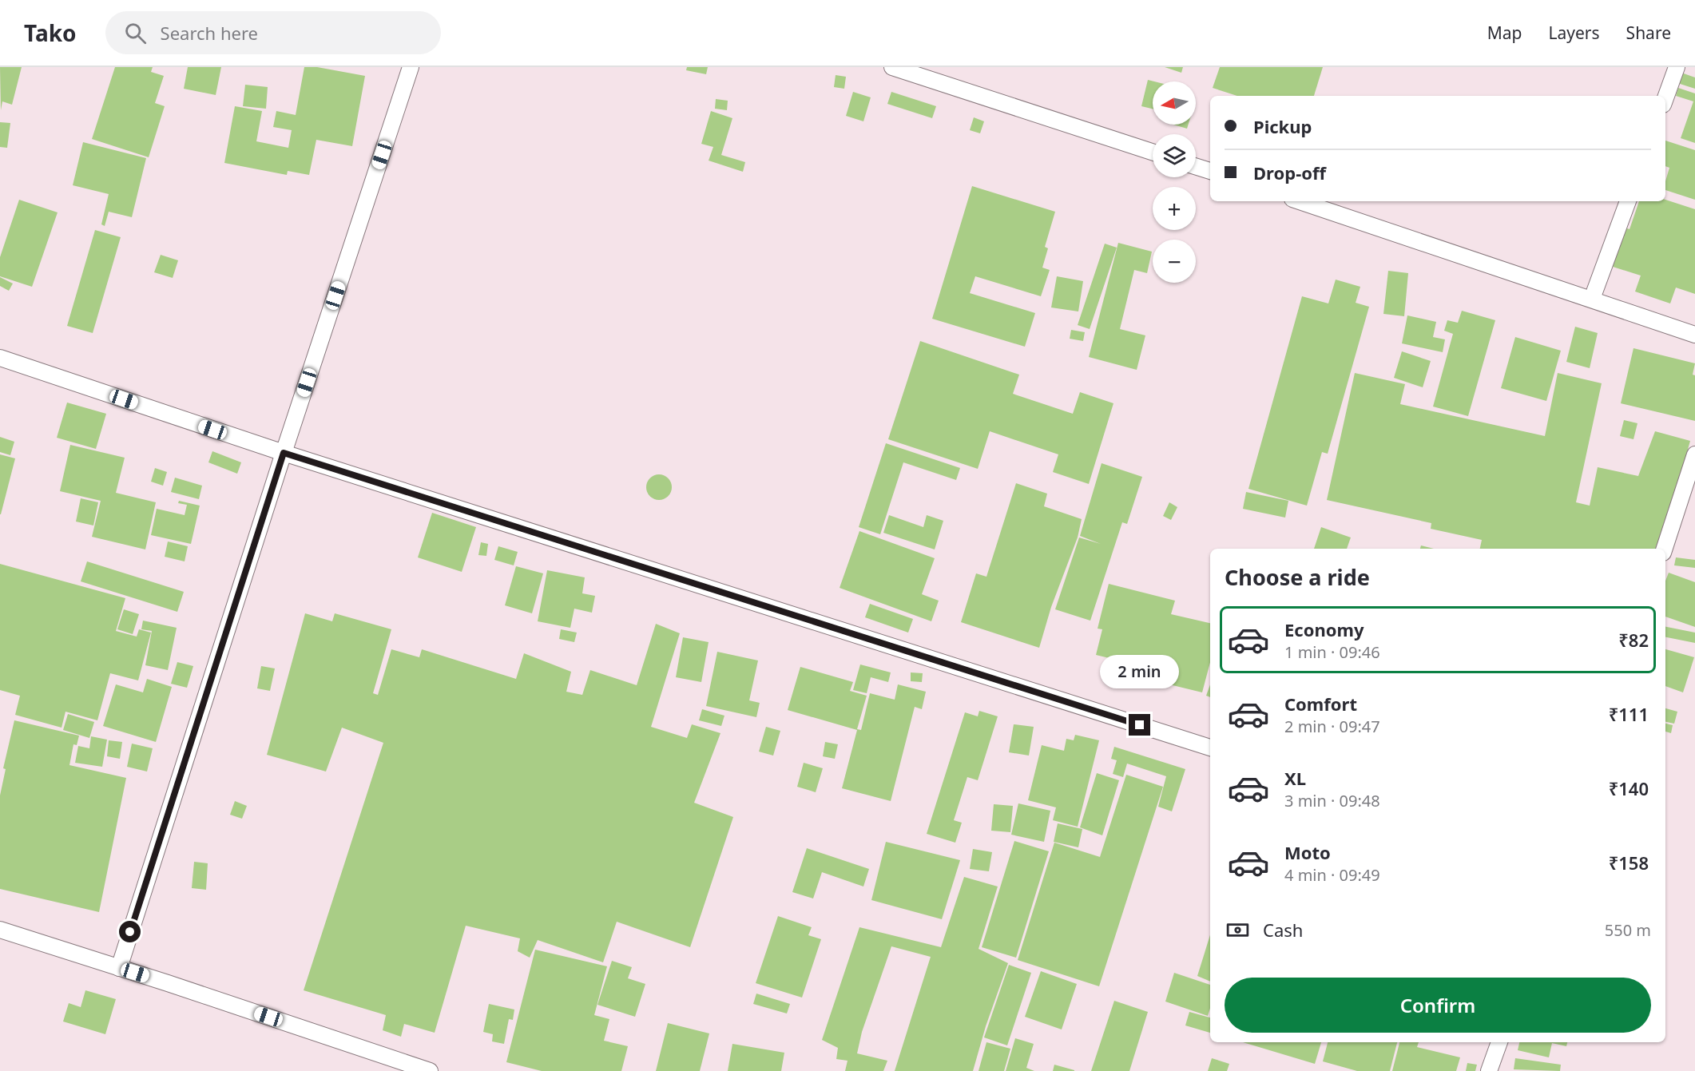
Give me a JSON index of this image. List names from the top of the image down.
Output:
{
  "north": "left",
  "page": {
    "header": "Tako",
    "search": "Search here",
    "nav": ["Map", "Layers", "Share"],
    "map_buttons": ["+", "−"],
    "banner": ["Pickup", "Drop-off"],
    "heading": "Choose a ride",
    "list": [
      {
        "name": "Economy",
        "note": "1 min · 09:46",
        "value": "₹82"
      },
      {
        "name": "Comfort",
        "note": "2 min · 09:47",
        "value": "₹111"
      },
      {
        "name": "XL",
        "note": "3 min · 09:48",
        "value": "₹140"
      },
      {
        "name": "Moto",
        "note": "4 min · 09:49",
        "value": "₹158"
      }
    ],
    "bubble": "2 min",
    "pay": ["Cash", "550 m"],
    "buttons": "Confirm"
  }
}
